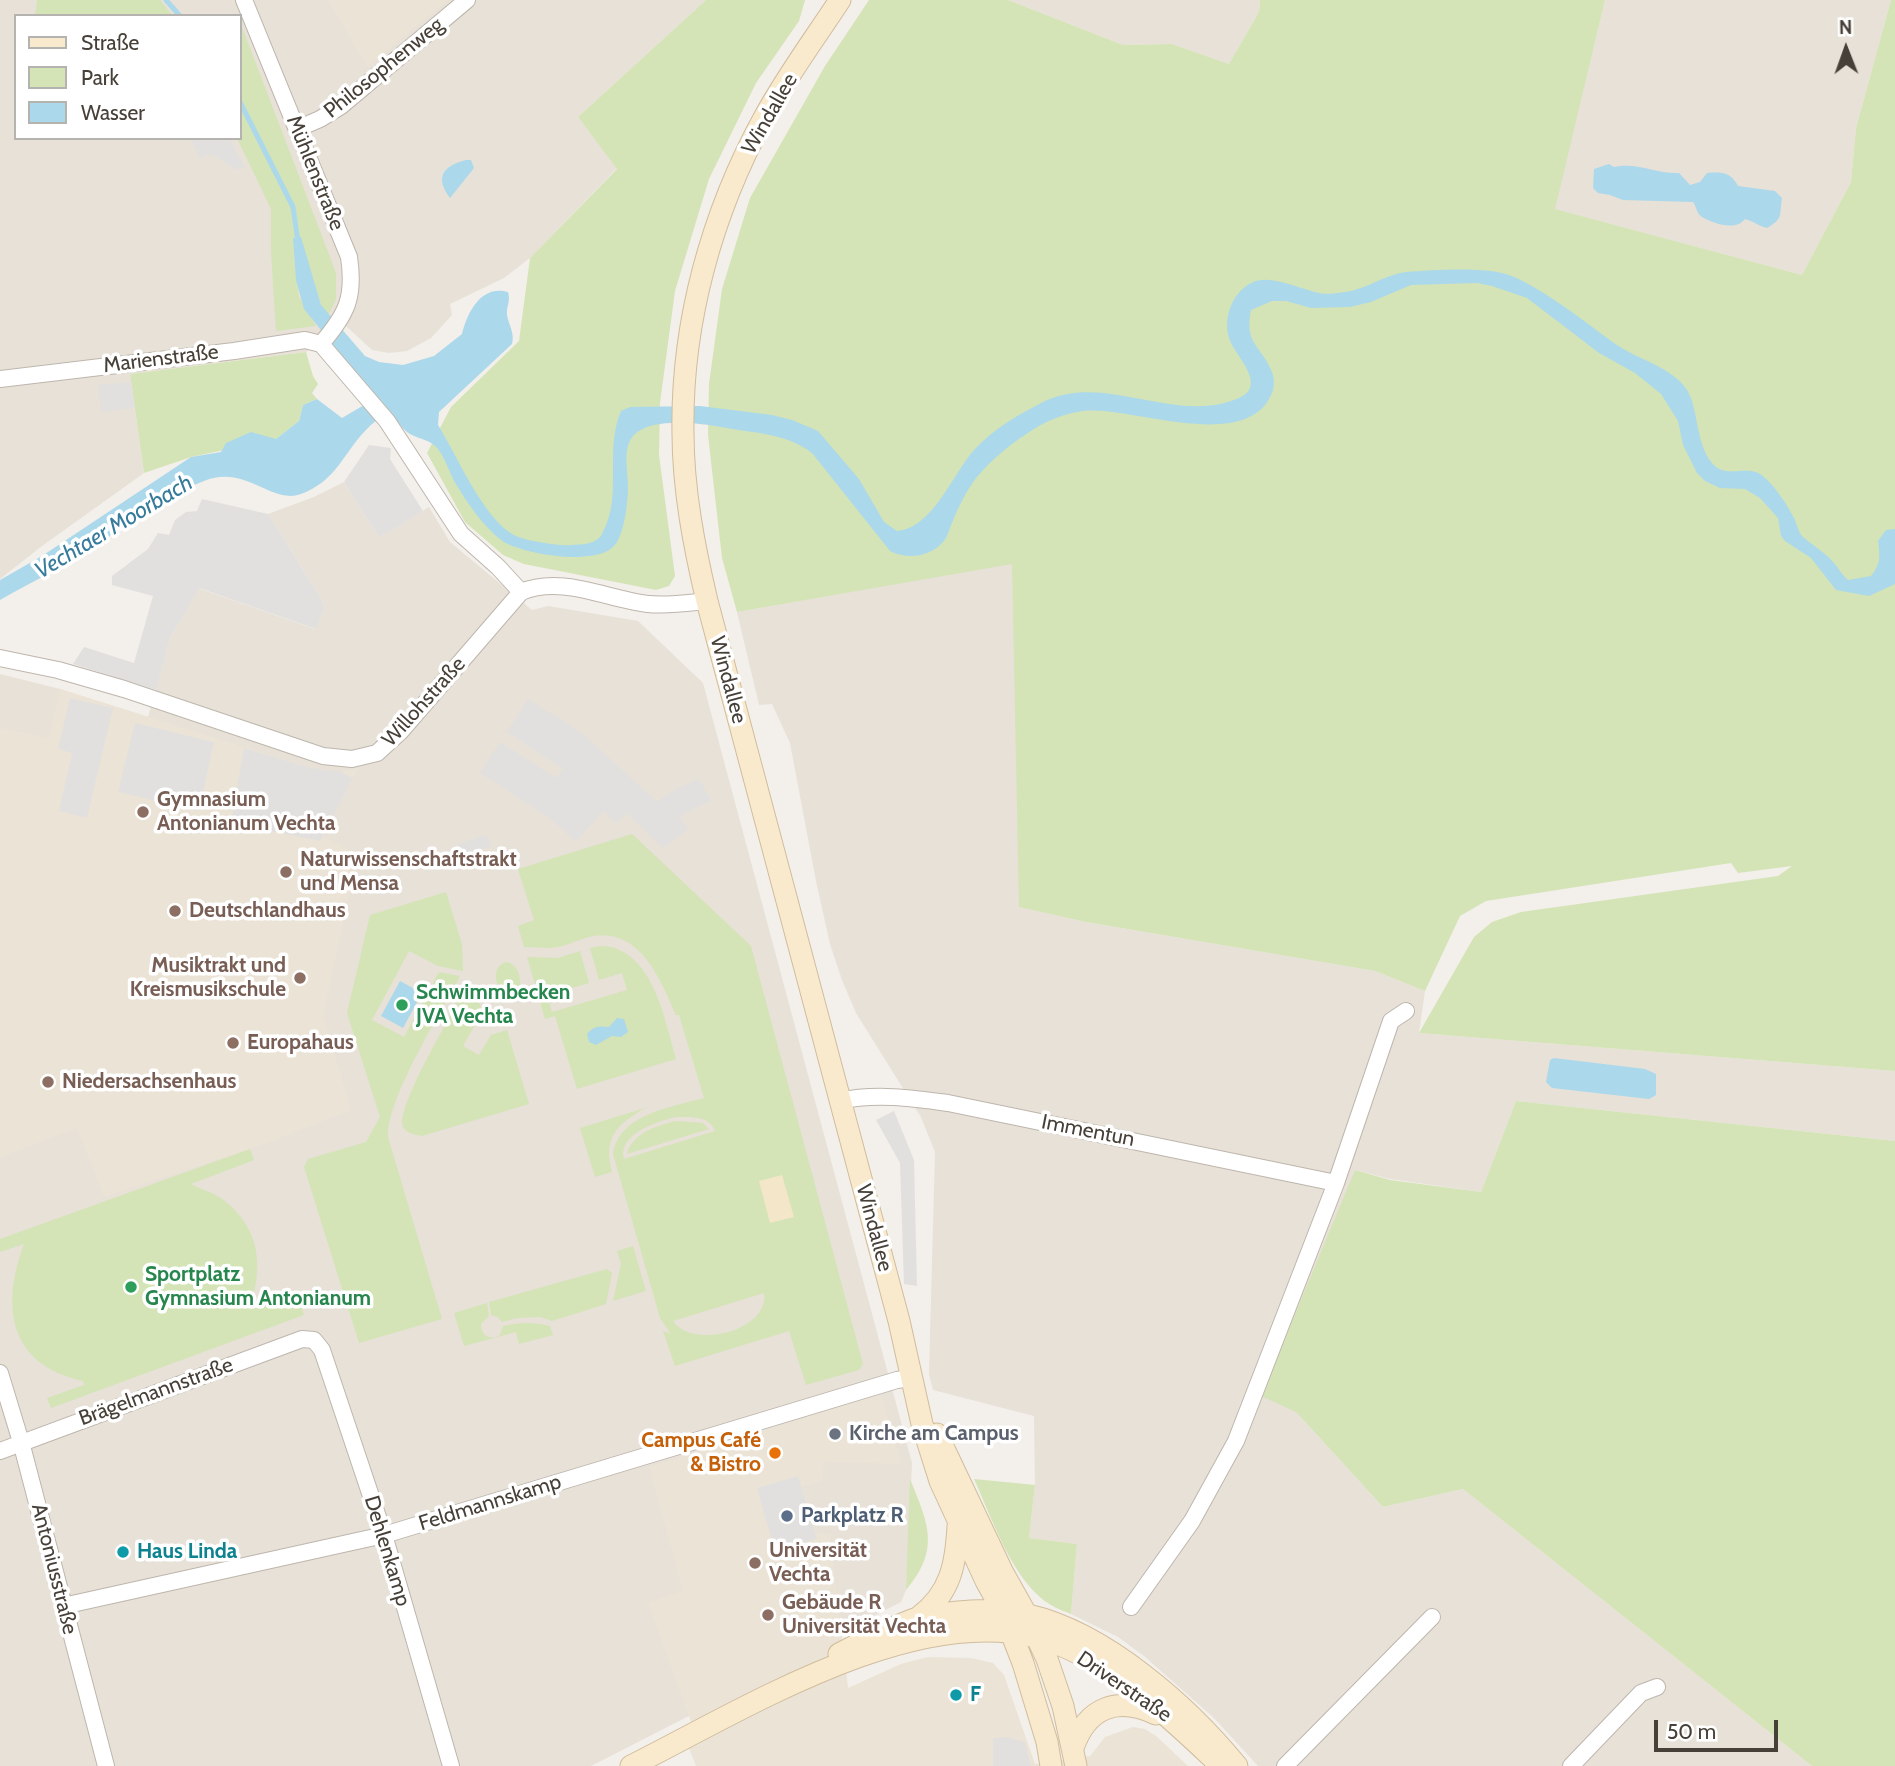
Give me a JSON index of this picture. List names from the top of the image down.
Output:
{
  "streets": {
    "main road": ["Windallee", "Driverstraße"],
    "street": [
      "Philosophenweg",
      "Mühlenstraße",
      "Marienstraße",
      "Willohstraße",
      "Immentun",
      "Brägelmannstraße",
      "Feldmannskamp",
      "Dehlenkamp",
      "Antoniusstraße"
    ]
  },
  "crossings": [
    ["Philosophenweg", "Mühlenstraße"],
    ["Windallee", "Immentun"],
    ["Windallee", "Feldmannskamp"],
    ["Windallee", "Driverstraße"],
    ["Mühlenstraße", "Marienstraße"],
    ["Brägelmannstraße", "Dehlenkamp"],
    ["Brägelmannstraße", "Antoniusstraße"],
    ["Feldmannskamp", "Dehlenkamp"],
    ["Feldmannskamp", "Antoniusstraße"]
  ],
  "water": ["Vechtaer Moorbach"],
  "places": [
    "Gymnasium Antonianum Vechta",
    "Naturwissenschaftstrakt und Mensa",
    "Deutschlandhaus",
    "Musiktrakt und Kreismusikschule",
    "Schwimmbecken JVA Vechta",
    "Europahaus",
    "Niedersachsenhaus",
    "Sportplatz Gymnasium Antonianum",
    "Kirche am Campus",
    "Campus Café & Bistro",
    "Parkplatz R",
    "Haus Linda",
    "Universität Vechta",
    "Gebäude R Universität Vechta",
    "F"
  ],
  "legend": ["Straße", "Park", "Wasser"],
  "scale_bar": "50 m",
  "north": "top"
}
